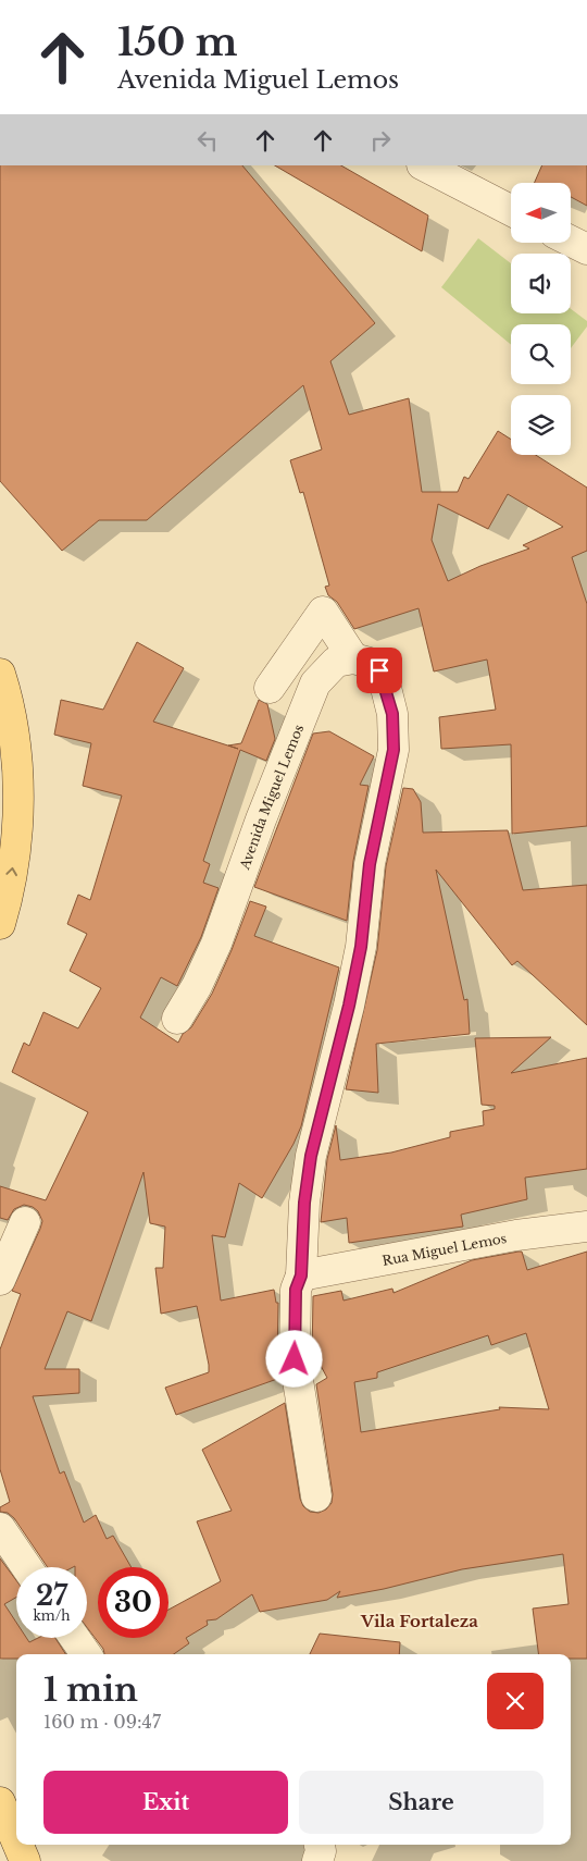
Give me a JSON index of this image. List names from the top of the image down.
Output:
{
  "streets": {
    "street": ["Avenida Miguel Lemos", "Rua Miguel Lemos"]
  },
  "districts": ["Vila Fortaleza"],
  "north": "left",
  "page": {
    "turn": ["150 m", "Avenida Miguel Lemos"],
    "speed": "27 km/h",
    "limit": "30",
    "heading": ["1 min", "160 m · 09:47"],
    "buttons": ["Exit", "Share"]
  }
}
